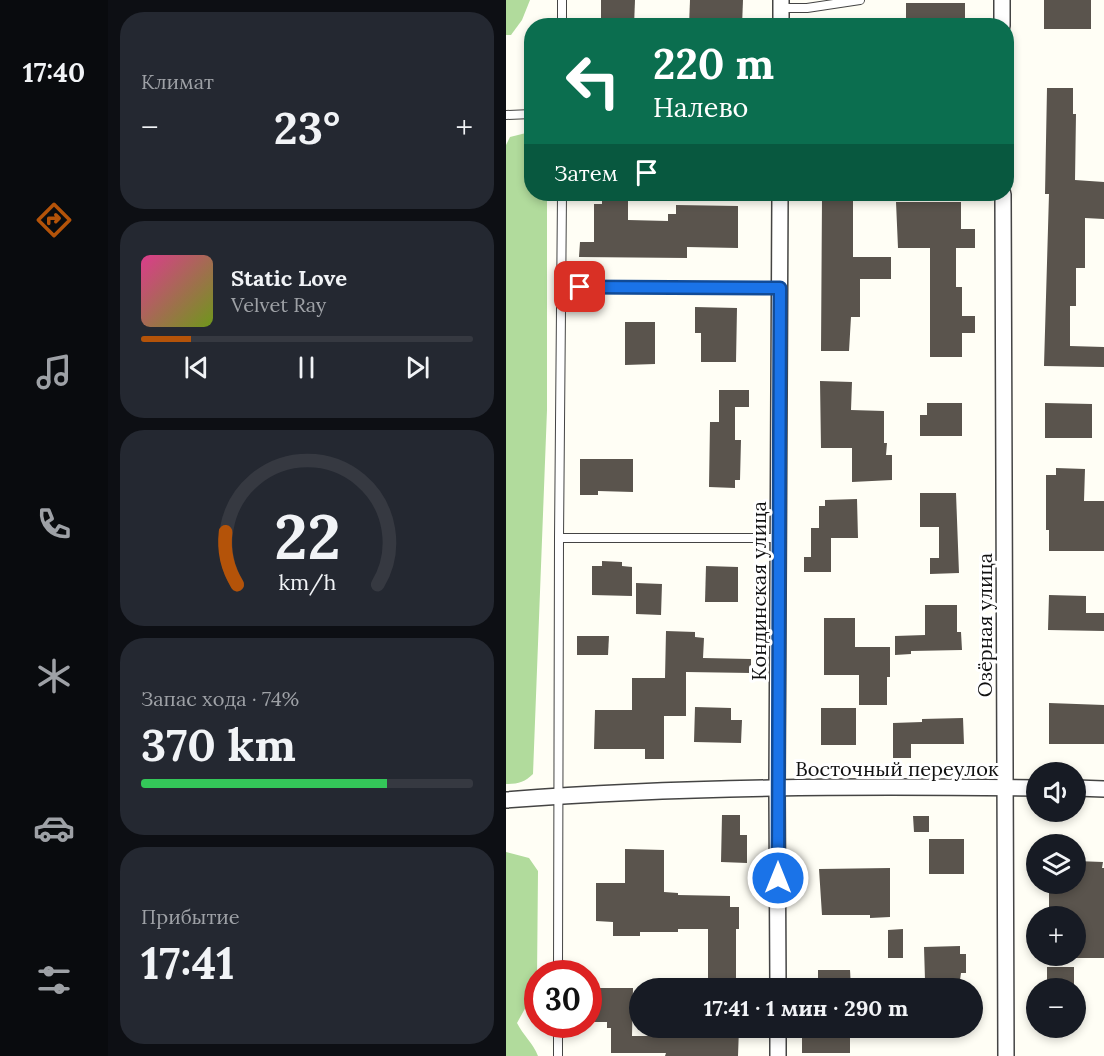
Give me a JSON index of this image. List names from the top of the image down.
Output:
{
  "streets": {
    "street": ["Кондинская улица", "Озёрная улица", "Восточный переулок"]
  },
  "crossings": [
    ["Кондинская улица", "Восточный переулок"],
    ["Озёрная улица", "Восточный переулок"]
  ],
  "page": {
    "tabs": "17:40",
    "tile": [
      "Климат",
      ["Запас хода · 74%", "370 km"],
      ["Прибытие", "17:41"]
    ],
    "turn": ["220 m", "Налево"],
    "heat": ["−", "23°", "+"],
    "then": "Затем",
    "song": ["Static Love", "Velvet Ray"],
    "map_buttons": ["+", "−"],
    "limit": "30",
    "trip": "17:41 · 1 мин · 290 m",
    "gauge": ["22", "km/h"]
  }
}
